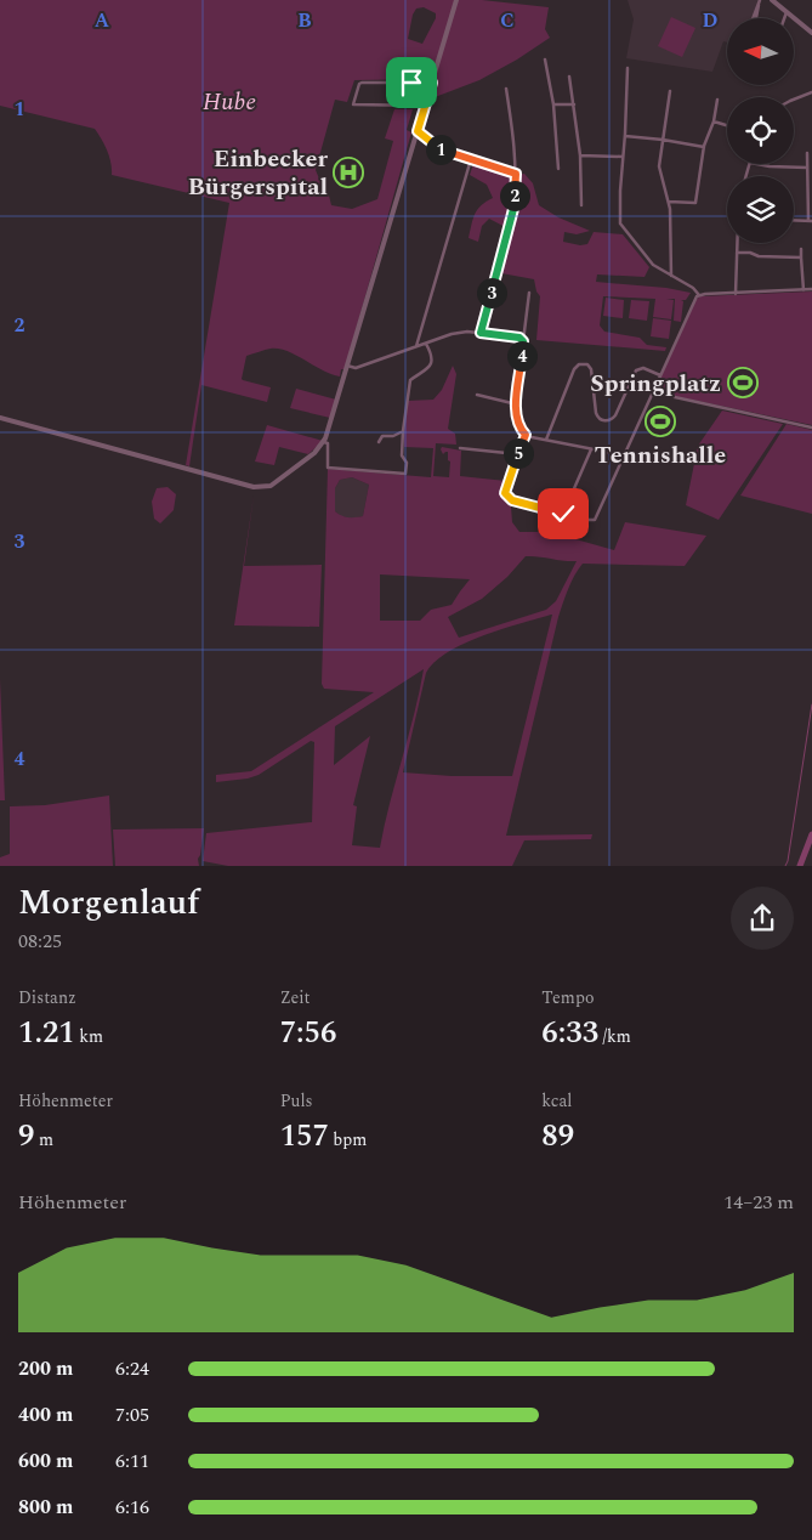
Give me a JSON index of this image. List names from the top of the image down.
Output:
{
  "parks": ["Hube"],
  "places": {
    "hospital": ["Einbecker Bürgerspital"],
    "sports": ["Springplatz", "Tennishalle"]
  },
  "north": "left",
  "page": {
    "pins": [
      "1",
      "2",
      "3",
      "4",
      "5"
    ],
    "heading": ["Morgenlauf", "08:25"],
    "stats": [
      ["Distanz", "1.21 km"],
      ["Zeit", "7:56"],
      ["Tempo", "6:33 /km"],
      ["Höhenmeter", "9 m"],
      ["Puls", "157 bpm"],
      ["kcal", "89"]
    ],
    "chart": ["Höhenmeter", "14–23 m"],
    "list": [
      {
        "name": "200 m",
        "note": "6:24"
      },
      {
        "name": "400 m",
        "note": "7:05"
      },
      {
        "name": "600 m",
        "note": "6:11"
      },
      {
        "name": "800 m",
        "note": "6:16"
      }
    ]
  },
  "grid": {
    "columns": [
      "A",
      "B",
      "C",
      "D"
    ],
    "rows": [
      "1",
      "2",
      "3",
      "4"
    ]
  }
}
